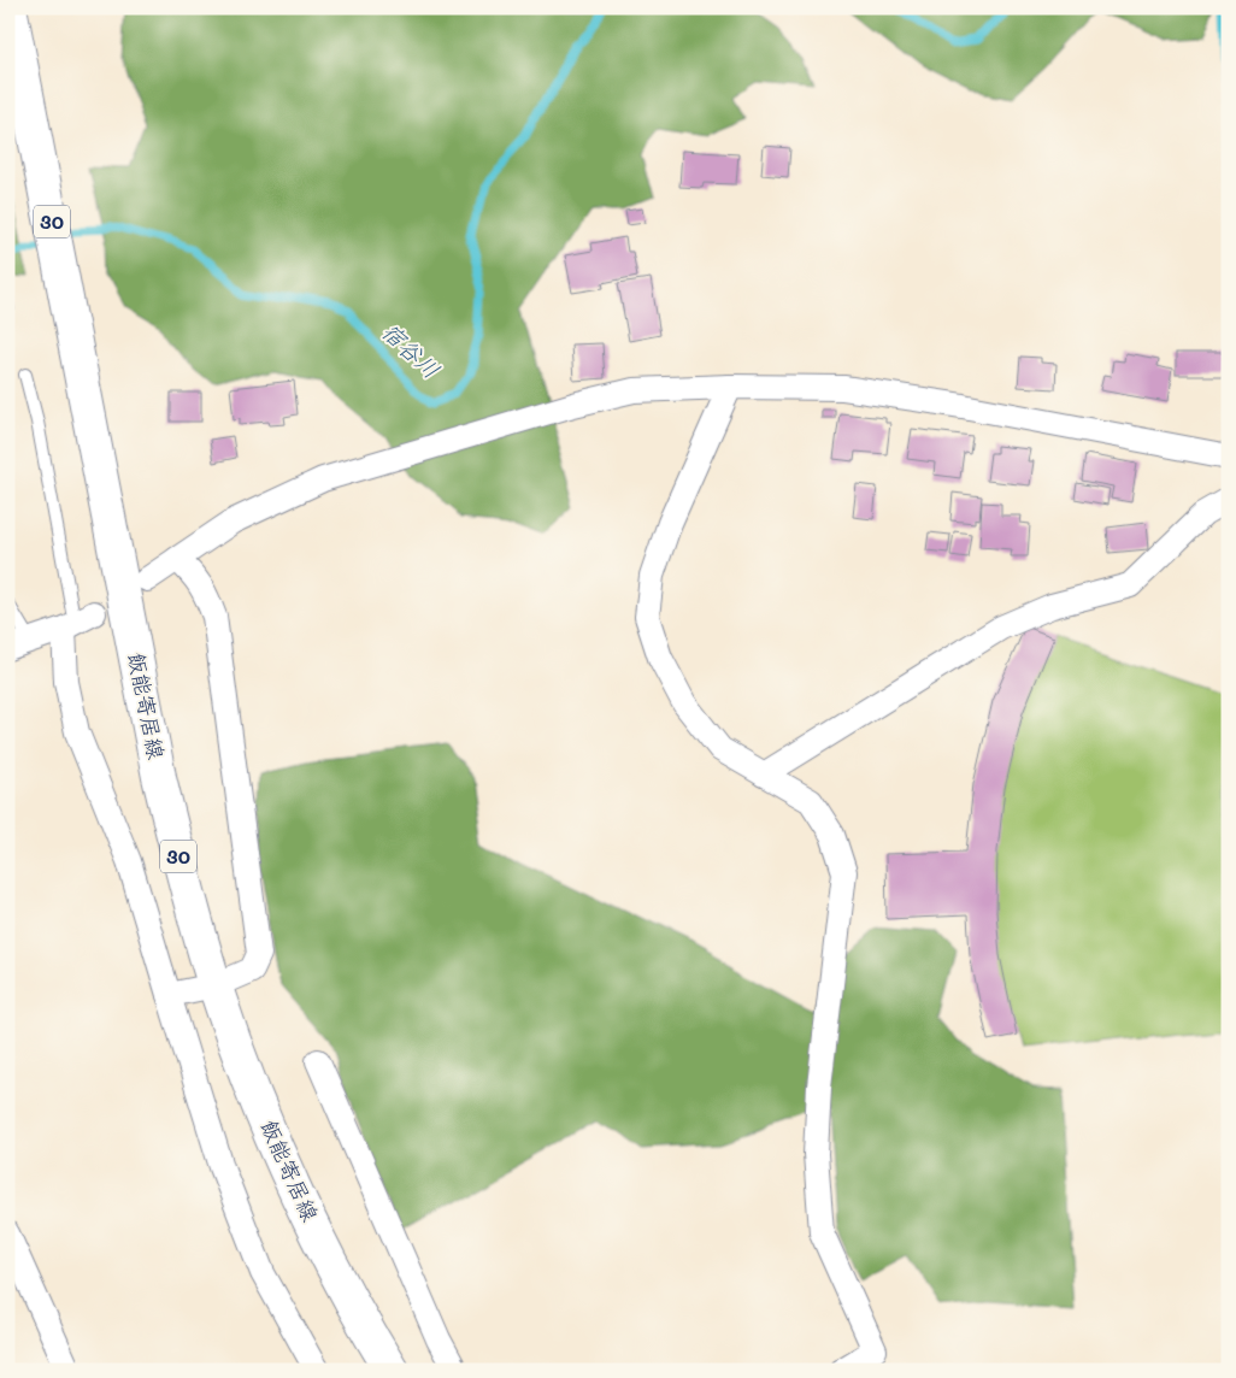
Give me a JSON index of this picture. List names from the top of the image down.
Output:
{
  "streets": {
    "main road": ["30", "飯能寄居線"]
  },
  "water": ["宿谷川"]
}
